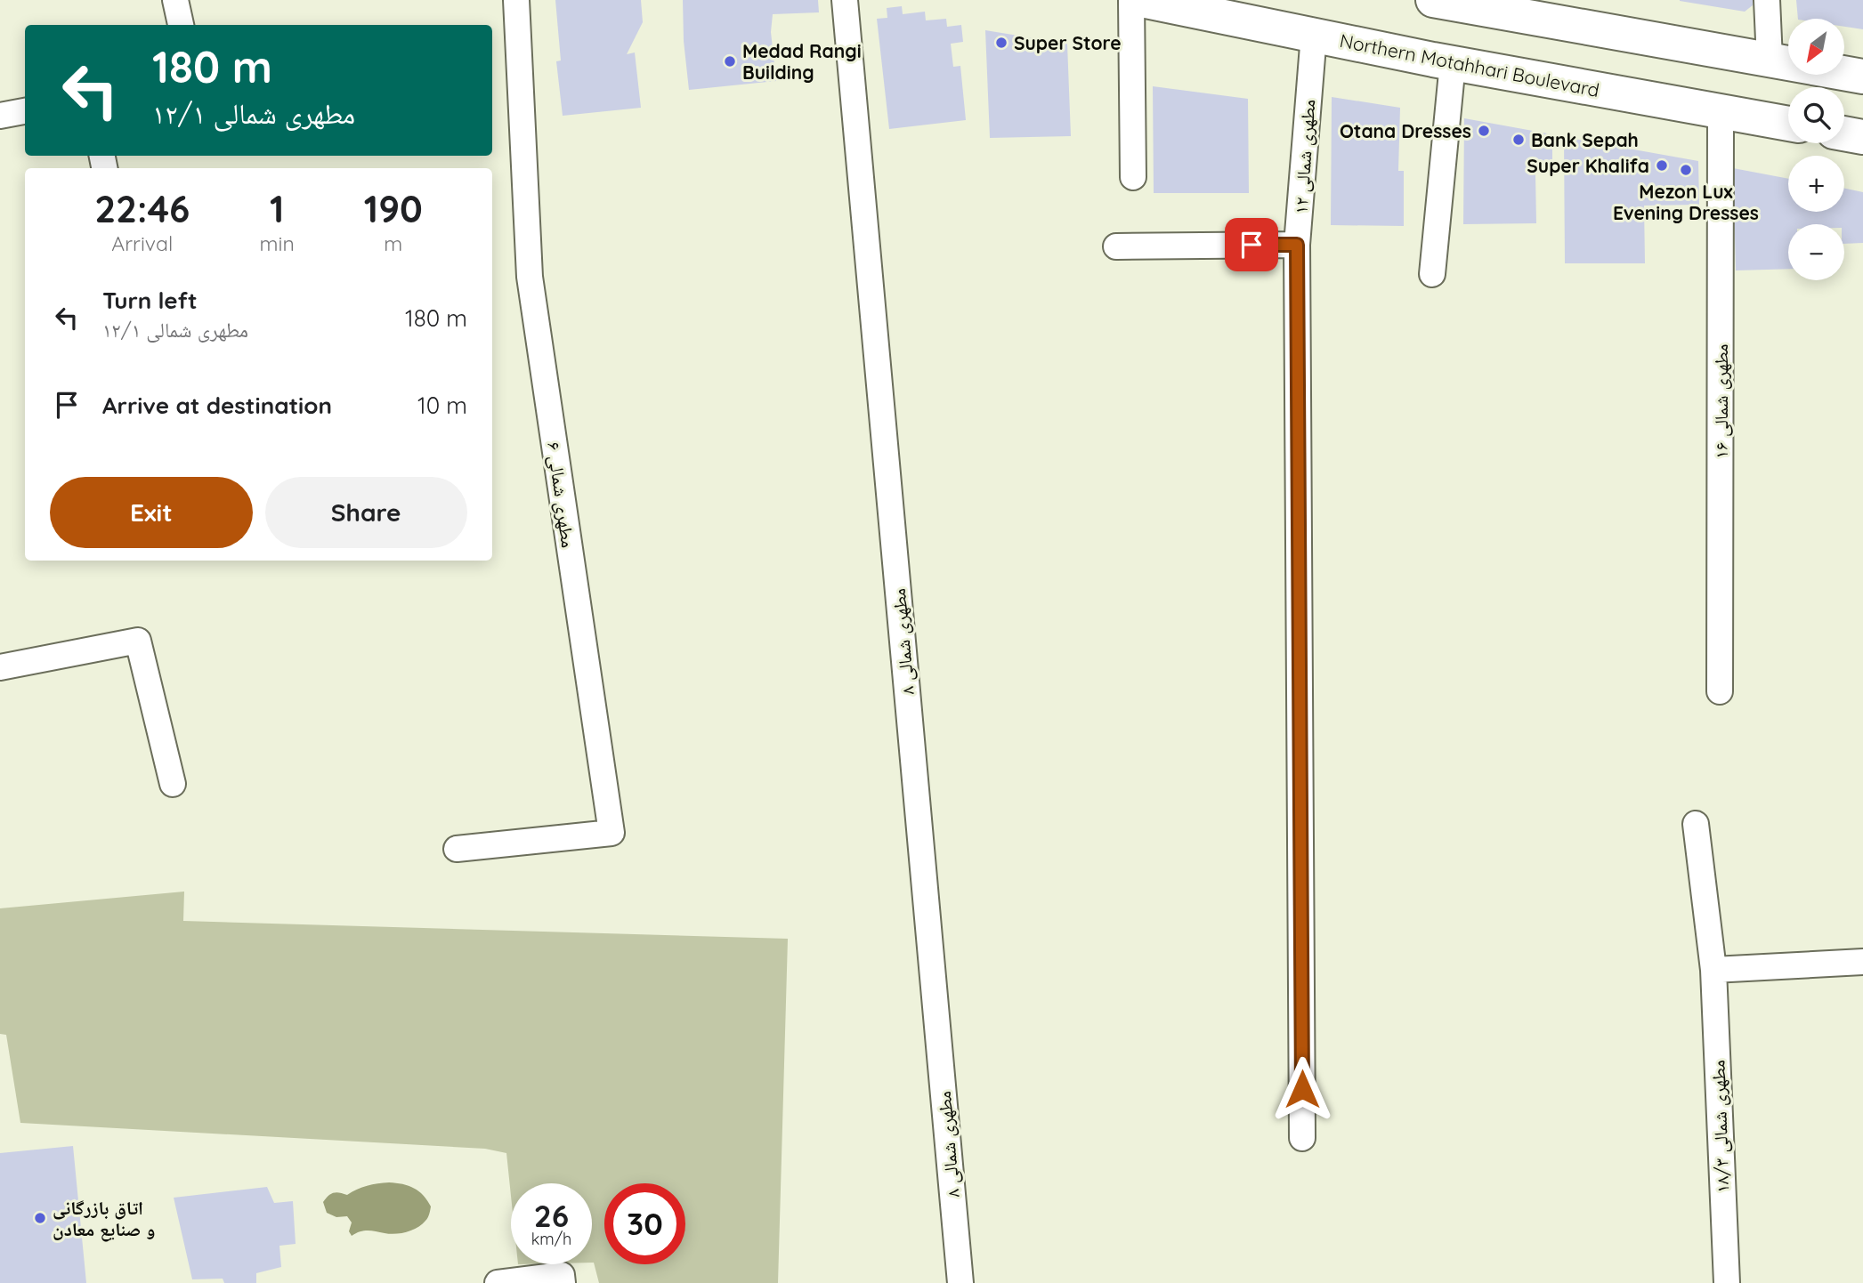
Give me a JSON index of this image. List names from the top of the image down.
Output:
{
  "streets": {
    "main road": ["Northern Motahhari Boulevard"],
    "street": [
      "۱۲ مطهری شمالی",
      "۱۶ مطهری شمالی",
      "۶ مطهری شمالی",
      "۸ مطهری شمالی",
      "۱۸/۳ مطهری شمالی"
    ]
  },
  "crossings": [
    ["Northern Motahhari Boulevard", "۱۲ مطهری شمالی"],
    ["Northern Motahhari Boulevard", "۱۶ مطهری شمالی"]
  ],
  "places": [
    "Super Store",
    "Medad Rangi Building",
    "Otana Dresses",
    "Bank Sepah",
    "Super Khalifa",
    "Mezon Lux Evening Dresses",
    "اتاق بازرگانی و صنایع معادن"
  ],
  "north": "bottom left",
  "page": {
    "map_buttons": ["+", "−"],
    "turn": ["180 m", "۱۲/۱ مطهری شمالی"],
    "eta": [
      "22:46",
      "Arrival",
      "1",
      "min",
      "190",
      "m"
    ],
    "list": [
      {
        "name": "Turn left",
        "note": "۱۲/۱ مطهری شمالی",
        "value": "180 m"
      },
      {
        "name": "Arrive at destination",
        "value": "10 m"
      }
    ],
    "buttons": ["Exit", "Share"],
    "speed": "26 km/h",
    "limit": "30"
  }
}
